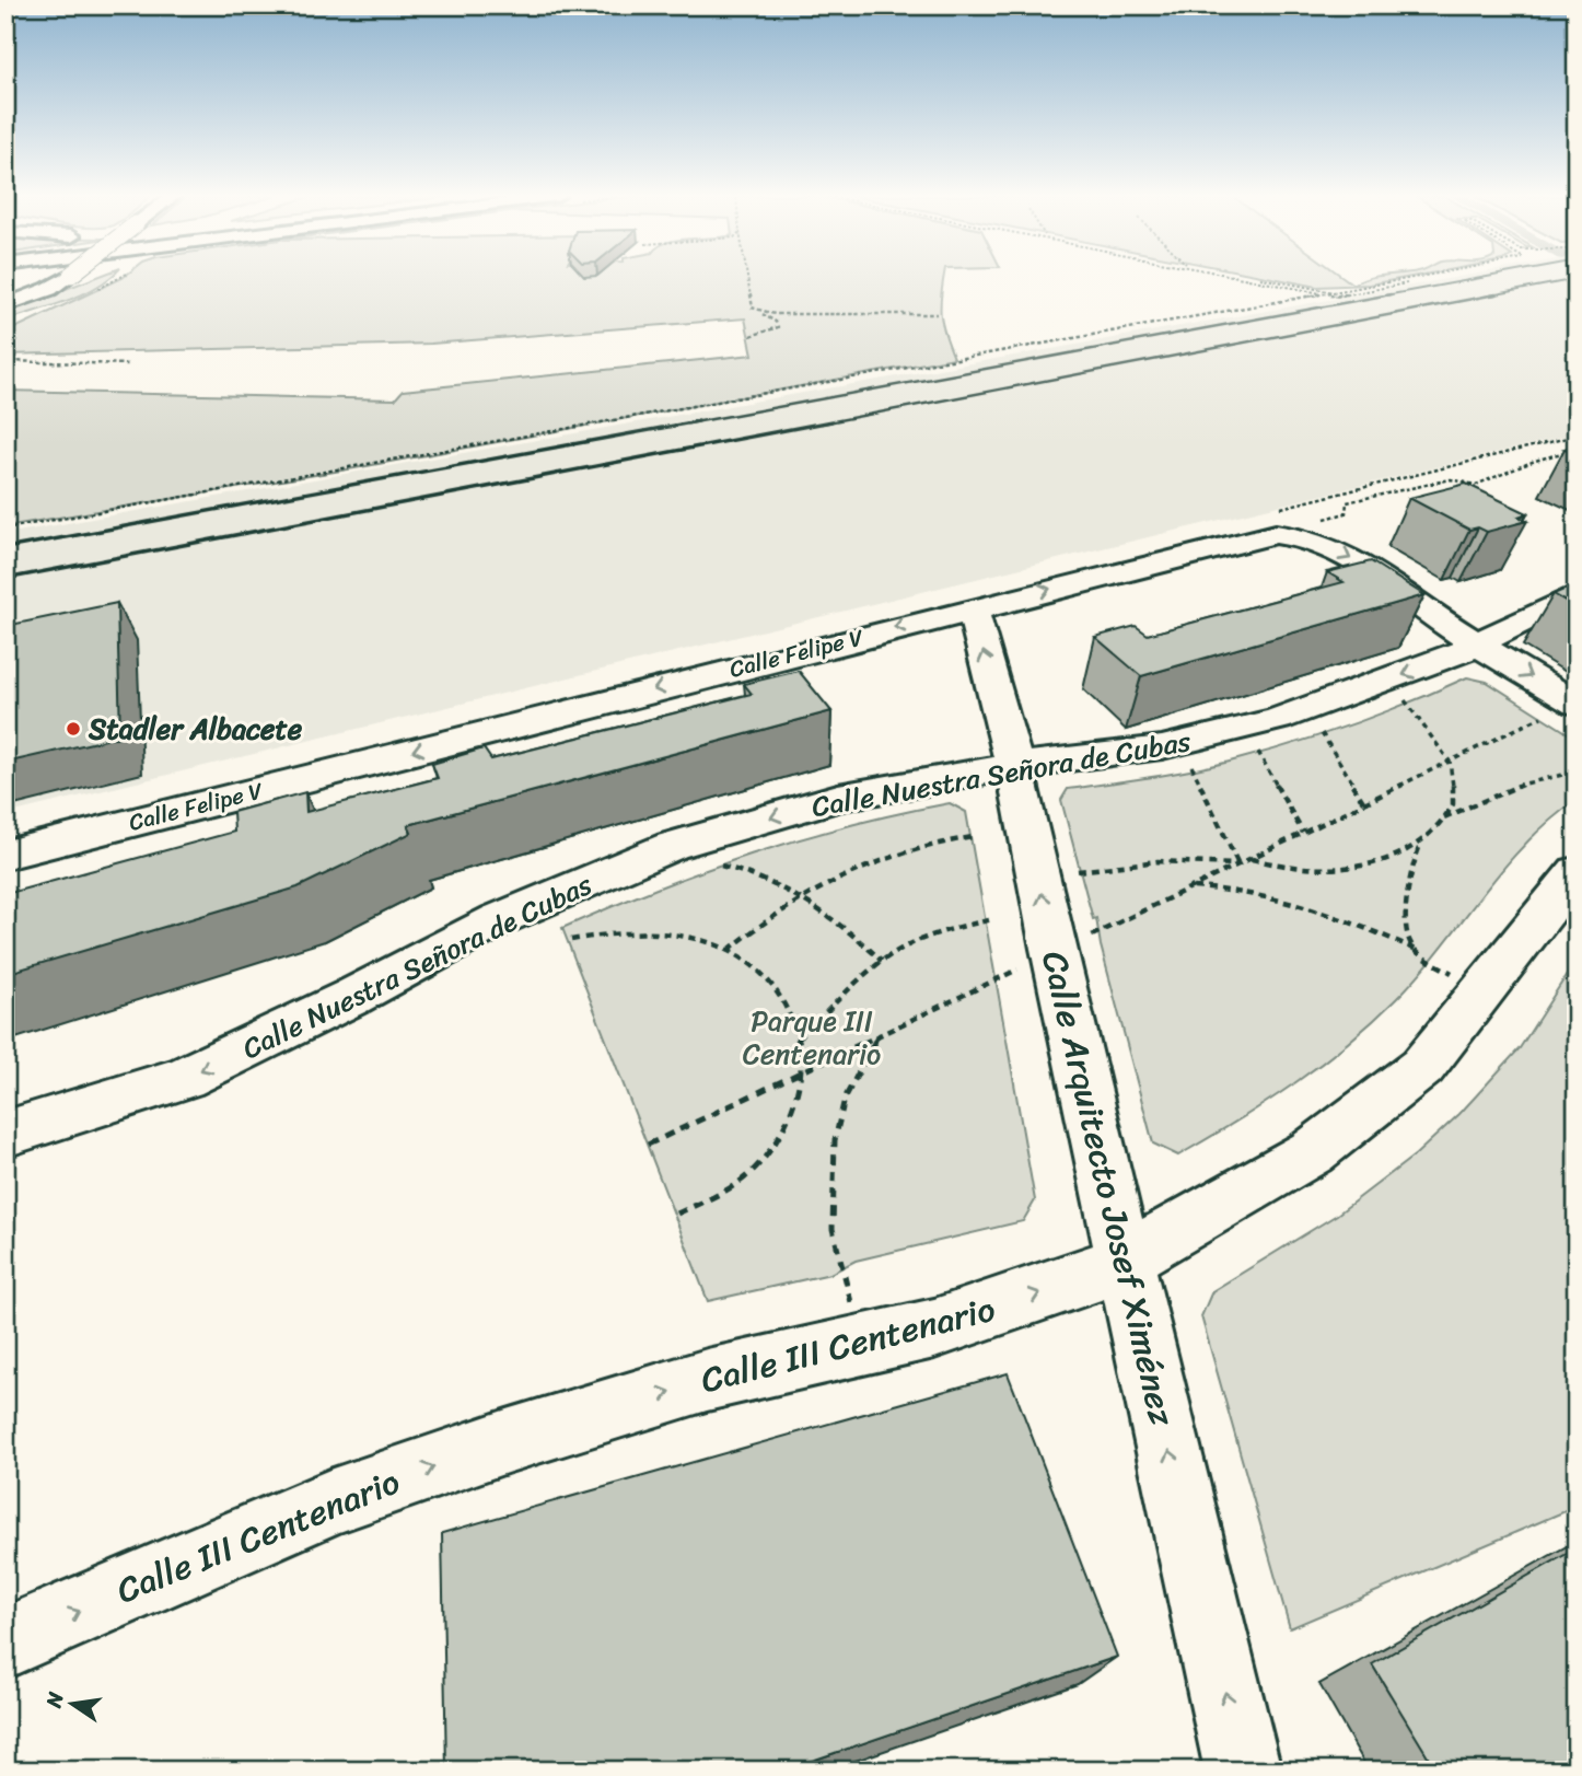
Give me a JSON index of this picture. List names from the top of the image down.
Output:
{
  "streets": {
    "main road": [
      "Calle Felipe V",
      "Calle Nuestra Señora de Cubas",
      "Calle Arquitecto Josef Ximénez",
      "Calle III Centenario"
    ]
  },
  "crossings": [
    ["Calle Felipe V", "Calle Arquitecto Josef Ximénez"],
    ["Calle Nuestra Señora de Cubas", "Calle Arquitecto Josef Ximénez"],
    ["Calle Arquitecto Josef Ximénez", "Calle III Centenario"]
  ],
  "one_way": ["Calle Nuestra Señora de Cubas", "Calle Arquitecto Josef Ximénez", "Calle III Centenario"],
  "parks": ["Parque III Centenario"],
  "places": ["Stadler Albacete"],
  "north": "left"
}
